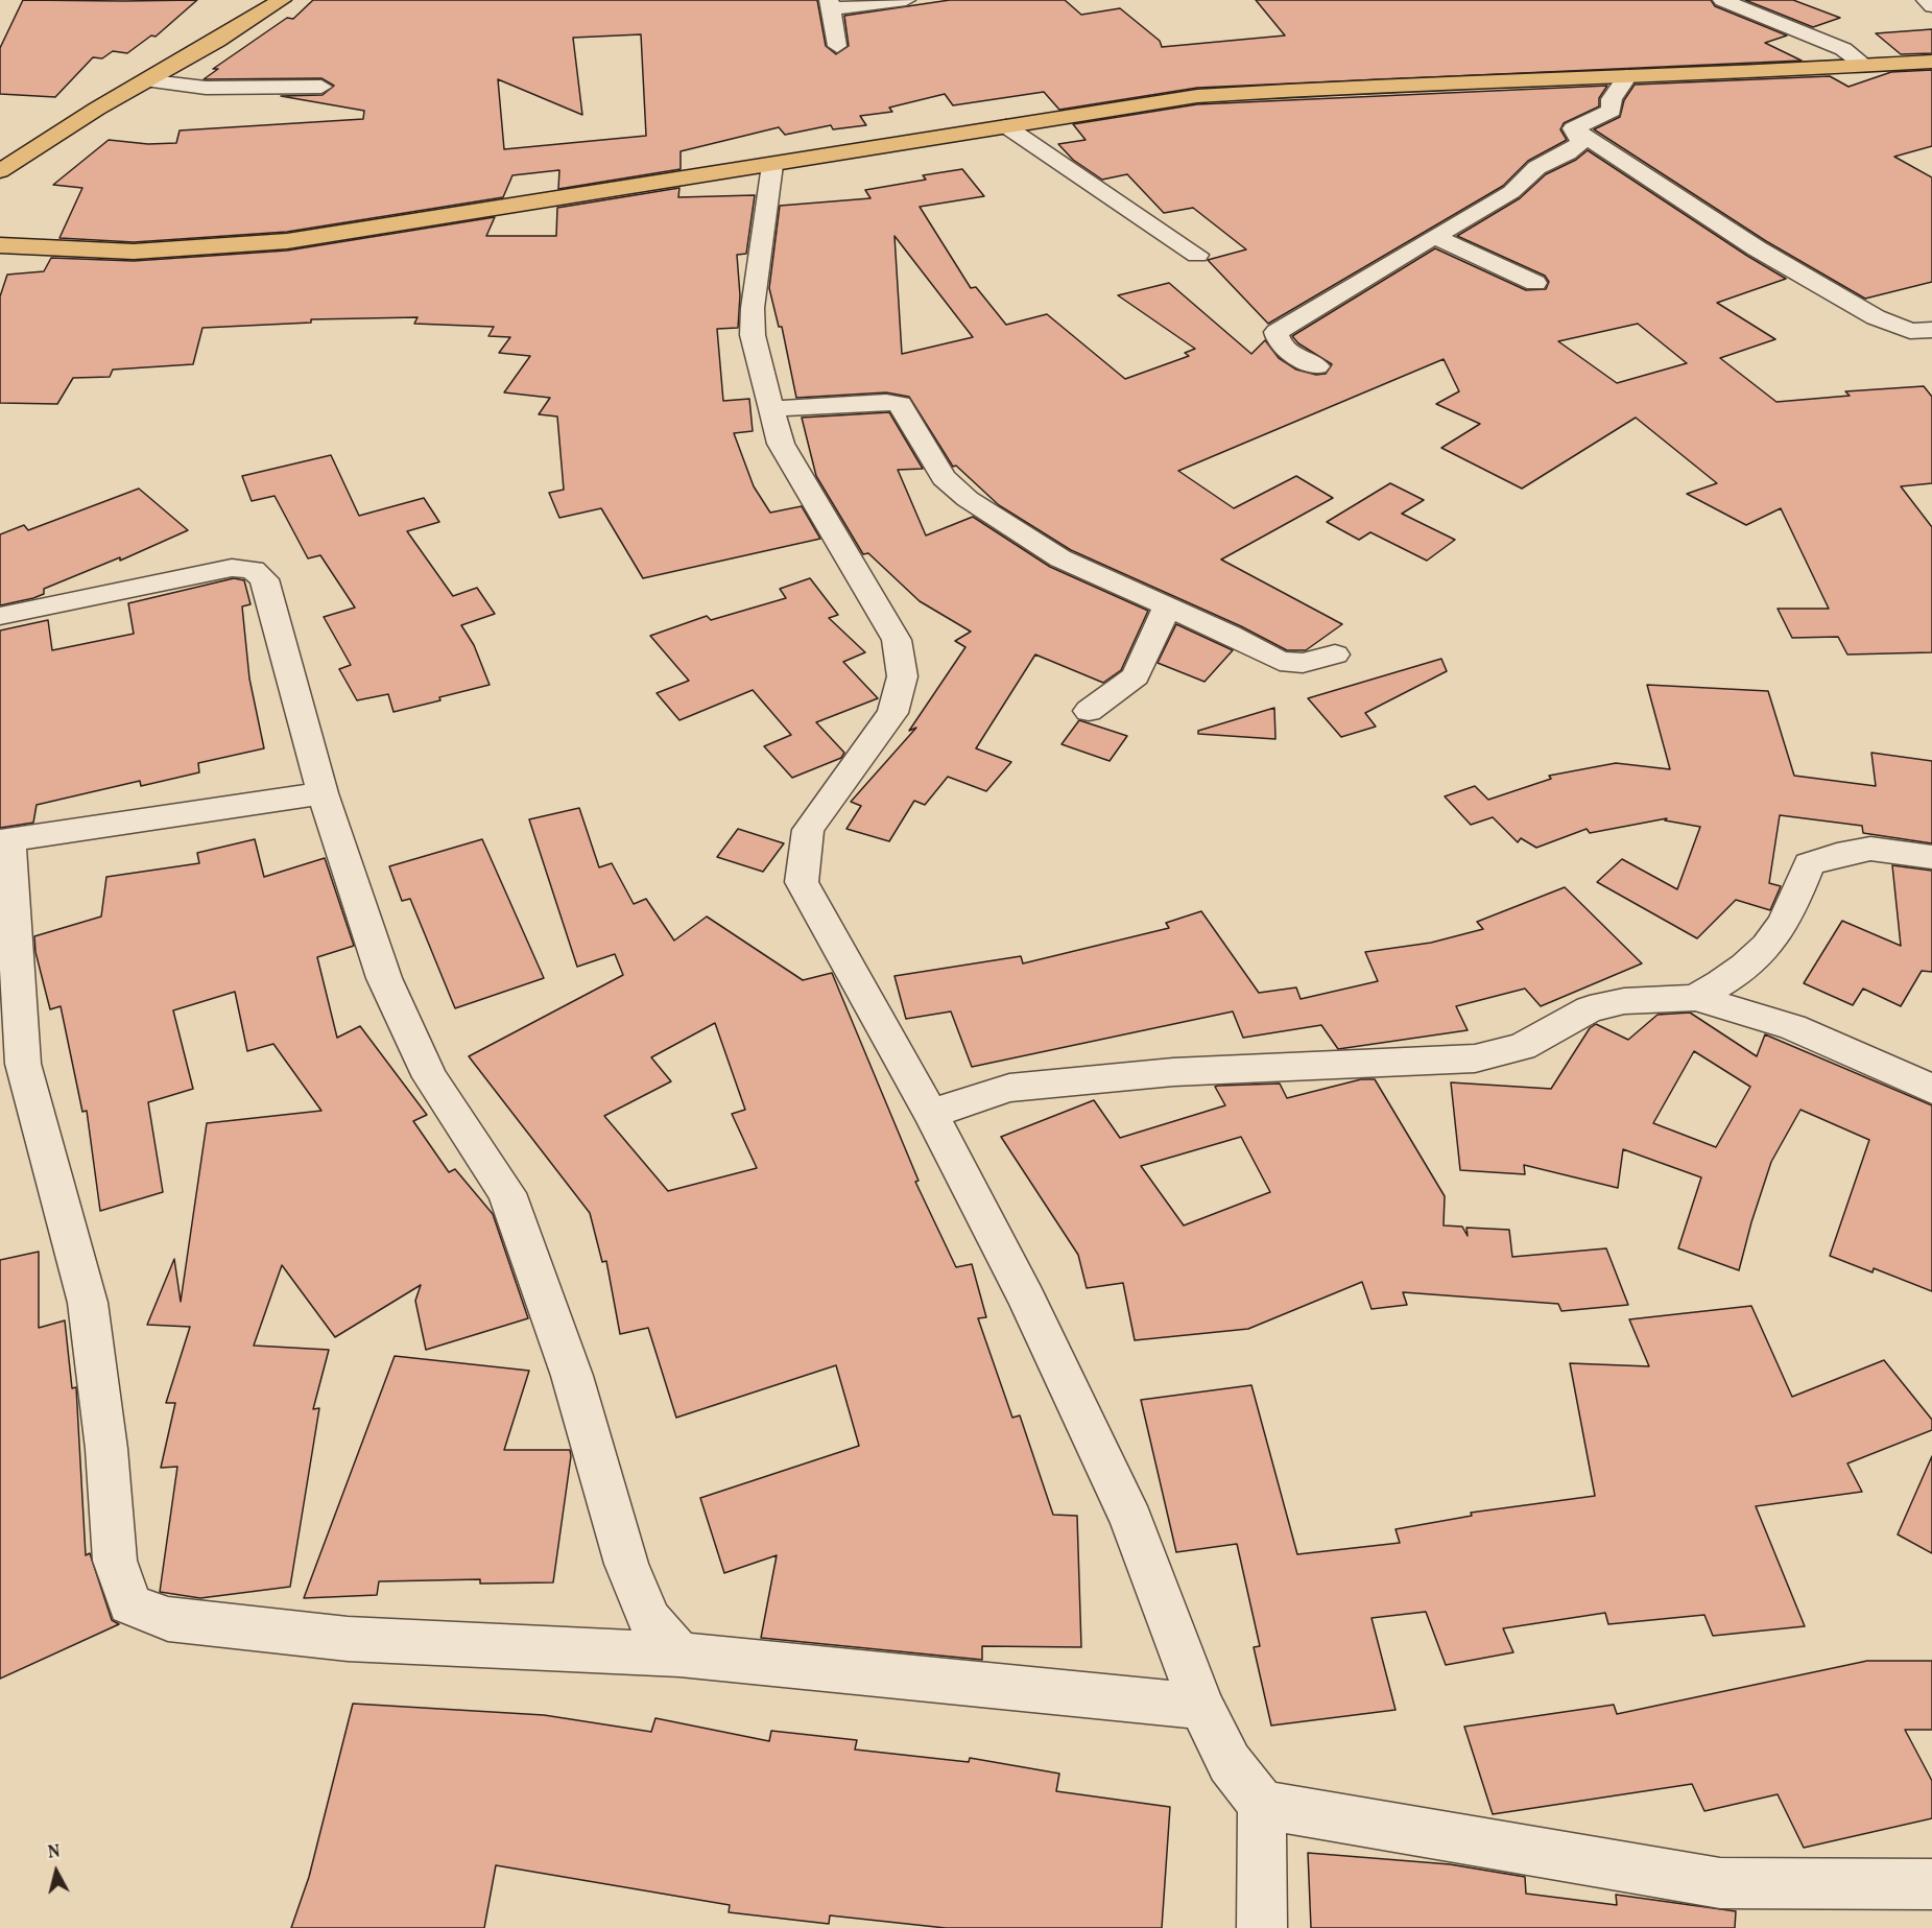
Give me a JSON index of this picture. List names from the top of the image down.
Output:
{
  "north": "top"
}
